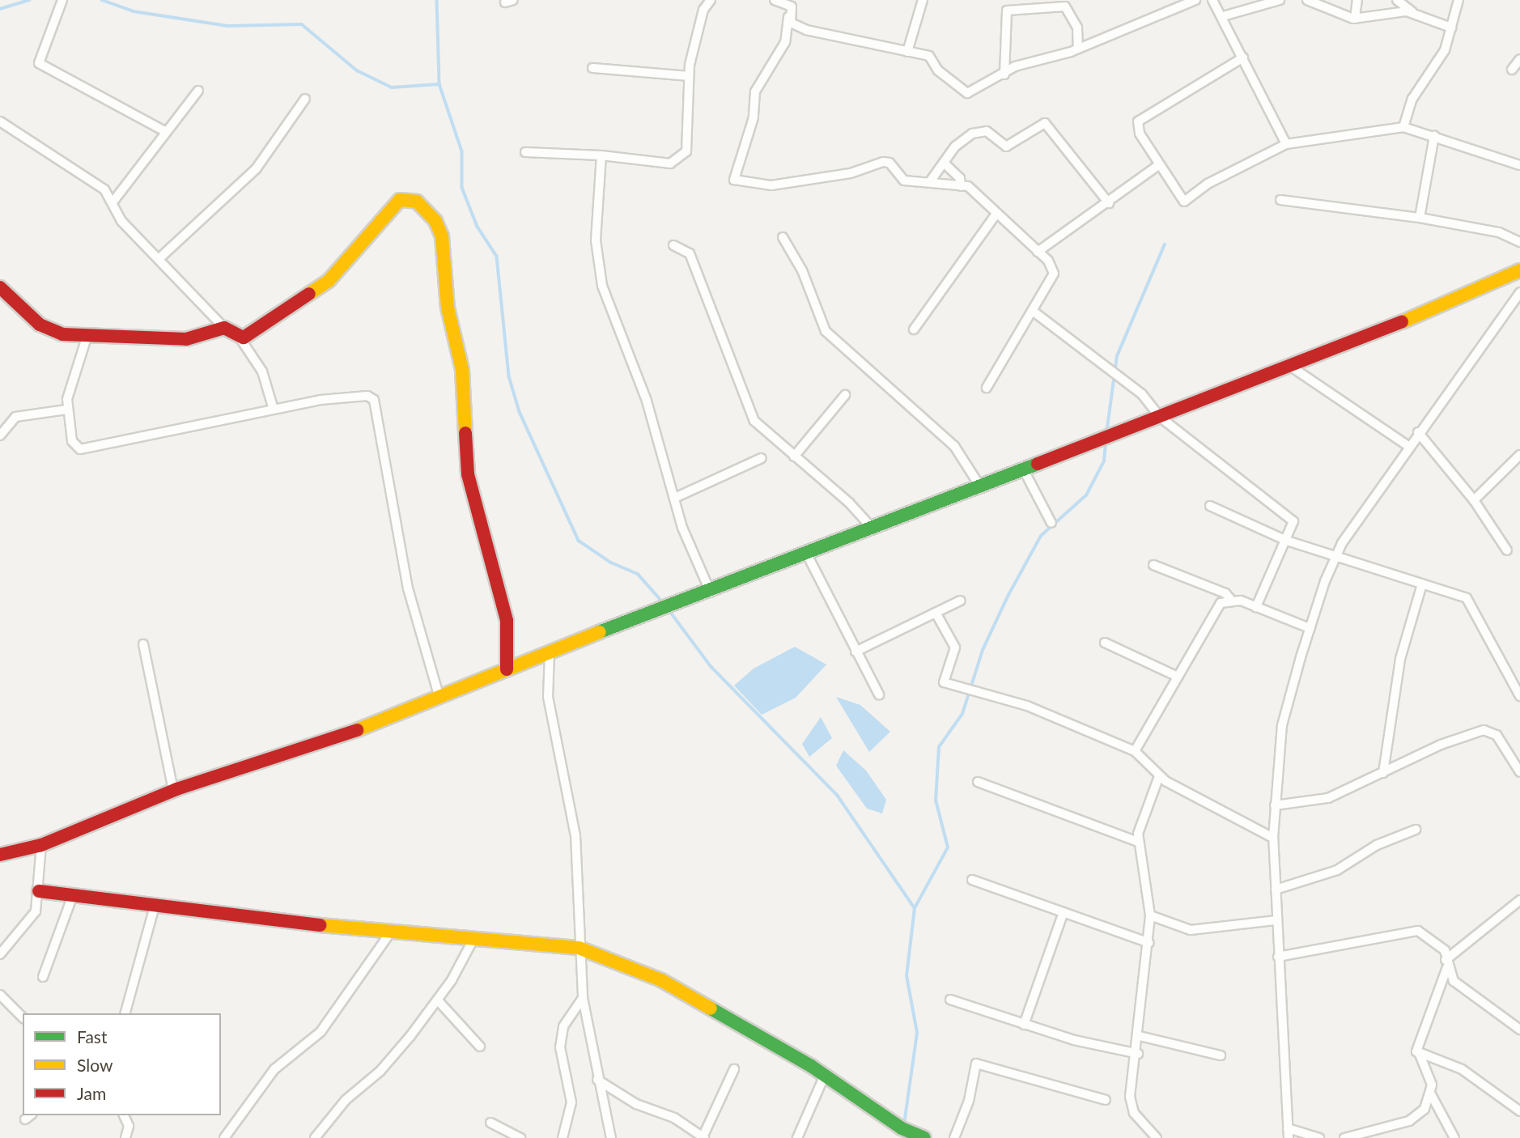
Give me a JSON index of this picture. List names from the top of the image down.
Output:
{
  "legend": ["Fast", "Slow", "Jam"]
}
